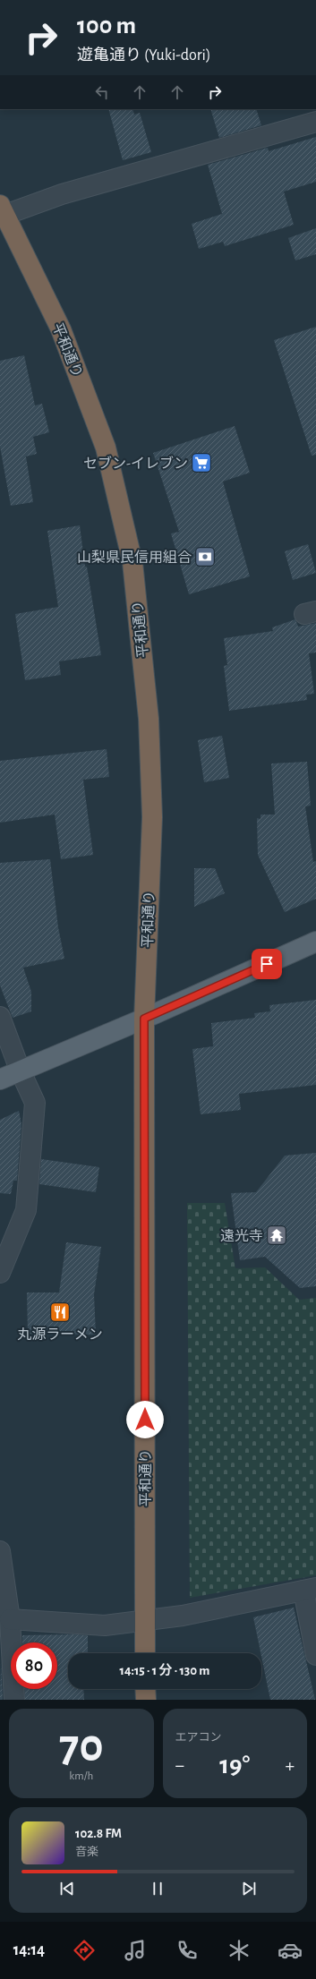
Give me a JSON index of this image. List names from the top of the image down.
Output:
{
  "streets": {
    "highway": ["平和通り"]
  },
  "places": {
    "supermarket": ["セブン-イレブン"],
    "bank": ["山梨県民信用組合"],
    "temple": ["遠光寺"],
    "restaurant": ["丸源ラーメン"]
  },
  "page": {
    "turn": ["100 m", "遊亀通り (Yuki-dori)"],
    "limit": "80",
    "trip": "14:15 · 1 分 · 130 m",
    "tile": [
      ["70", "km/h"],
      "エアコン"
    ],
    "heat": ["−", "19°", "+"],
    "song": ["102.8 FM", "音楽"],
    "tabs": "14:14"
  }
}
